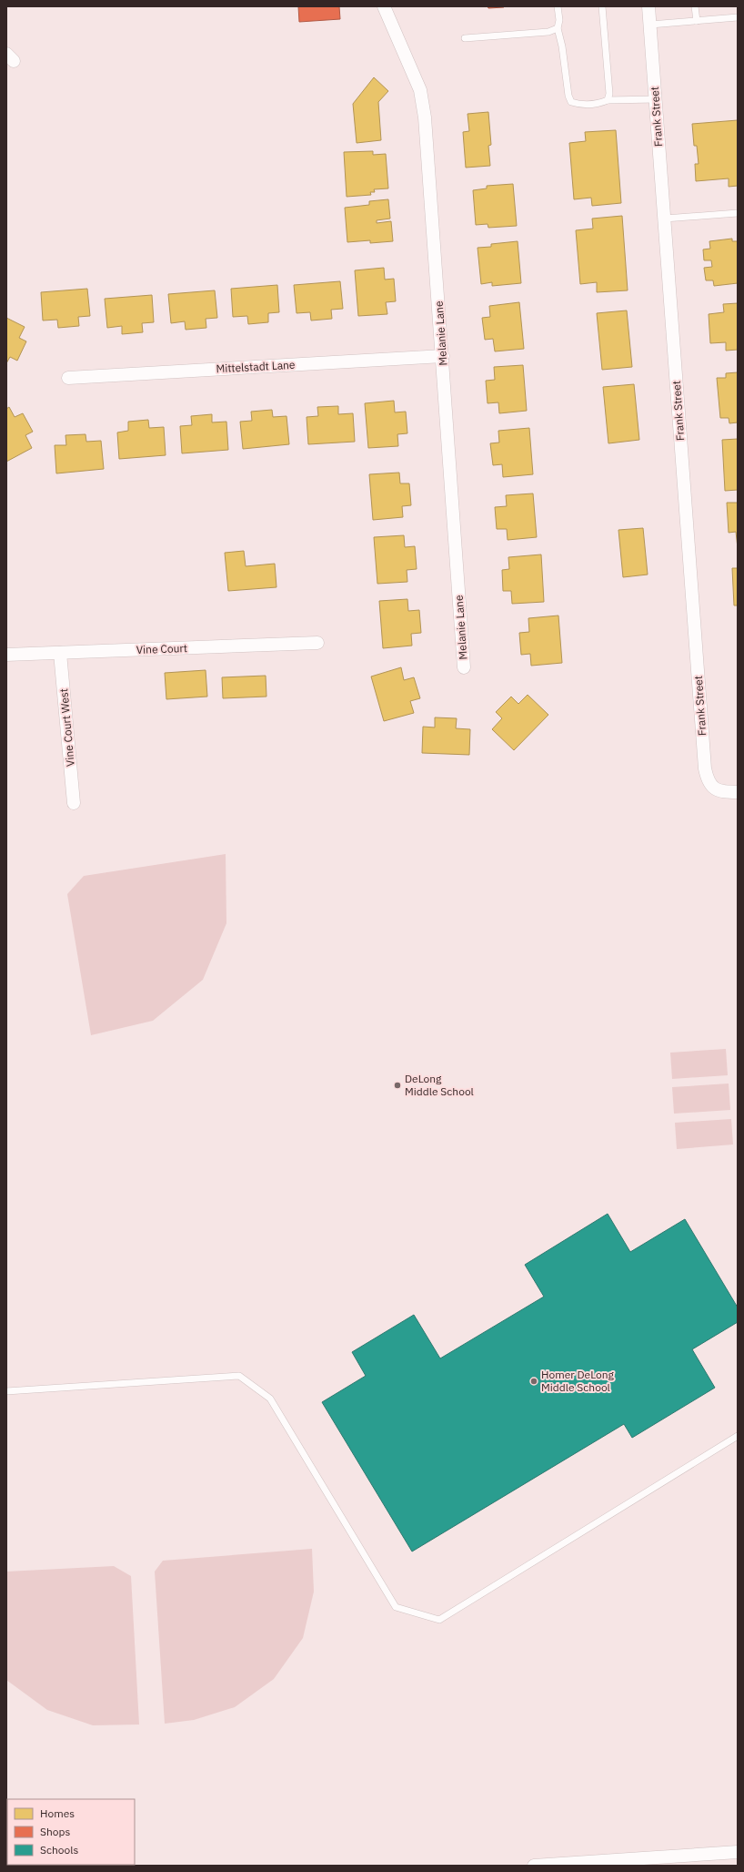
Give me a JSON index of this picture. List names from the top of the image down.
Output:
{
  "streets": {
    "street": [
      "Frank Street",
      "Melanie Lane",
      "Mittelstadt Lane",
      "Vine Court",
      "Vine Court West"
    ]
  },
  "crossings": [
    ["Melanie Lane", "Mittelstadt Lane"],
    ["Vine Court", "Vine Court West"]
  ],
  "places": ["DeLong Middle School", "Homer DeLong Middle School"],
  "legend": ["Homes", "Shops", "Schools"]
}
